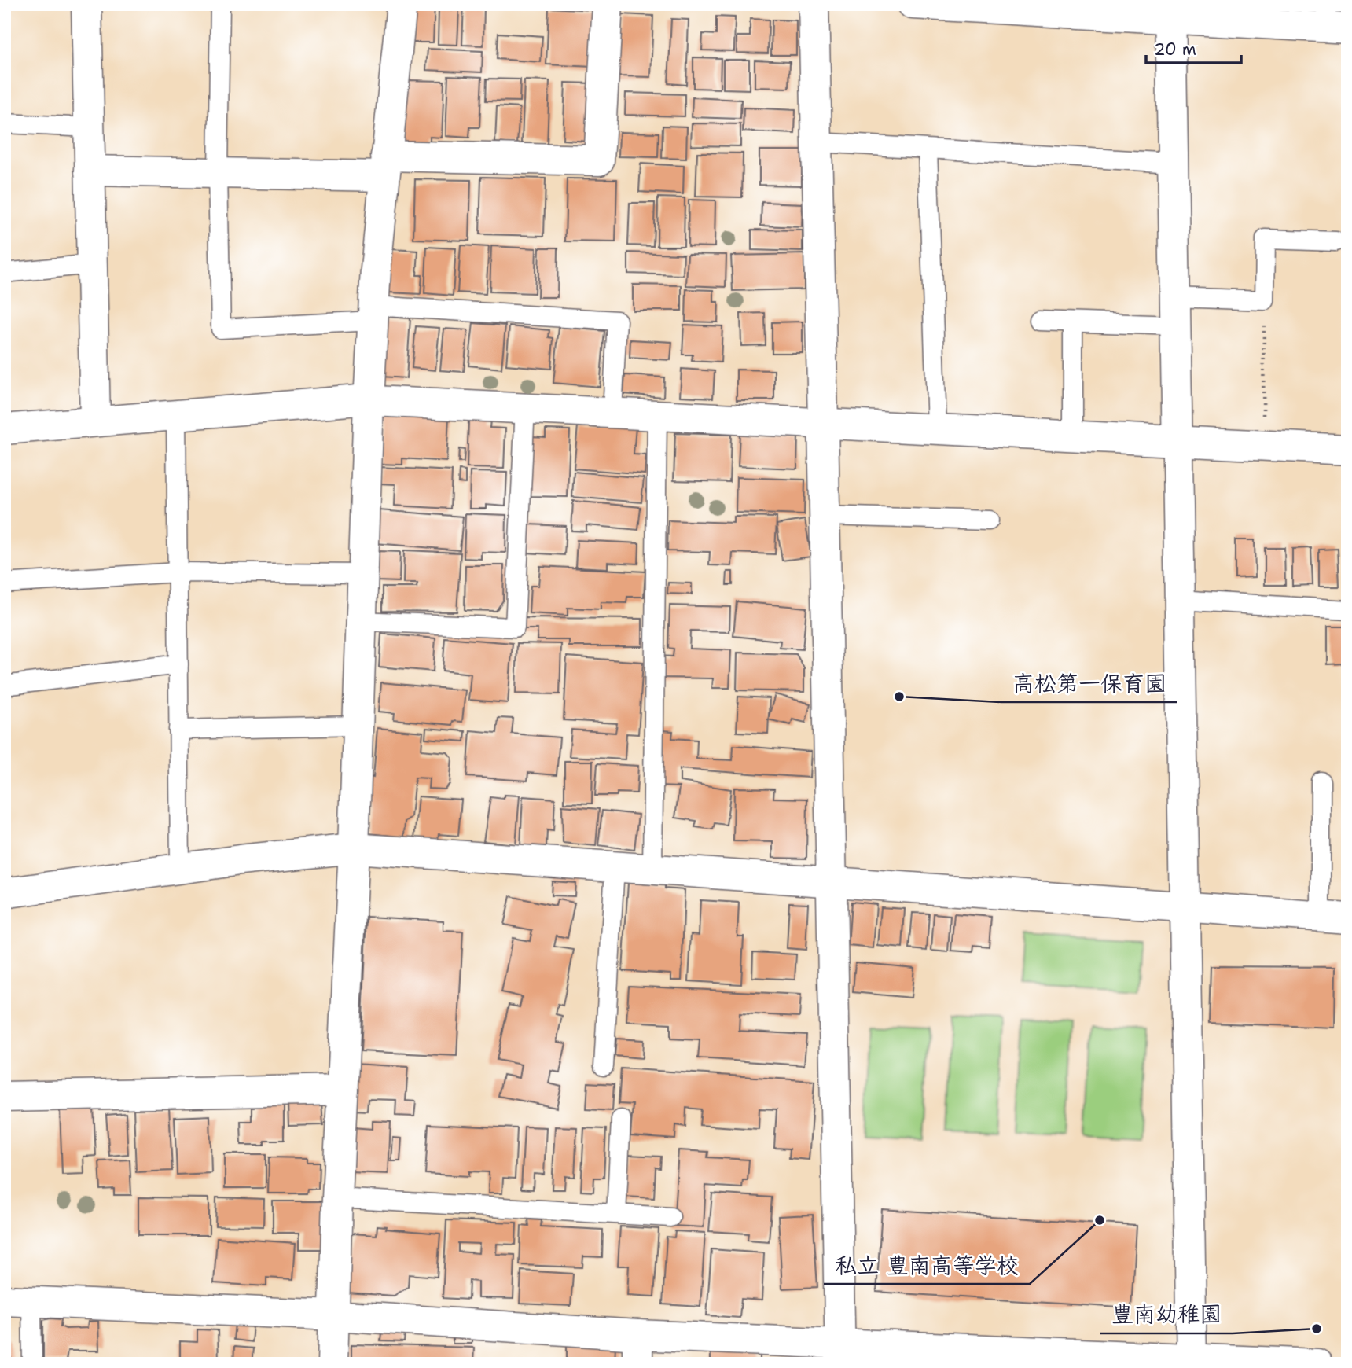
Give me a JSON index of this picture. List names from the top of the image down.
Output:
{
  "places": ["高松第一保育園", "私立 豊南高等学校", "豊南幼稚園"],
  "scale_bar": "20 m"
}
